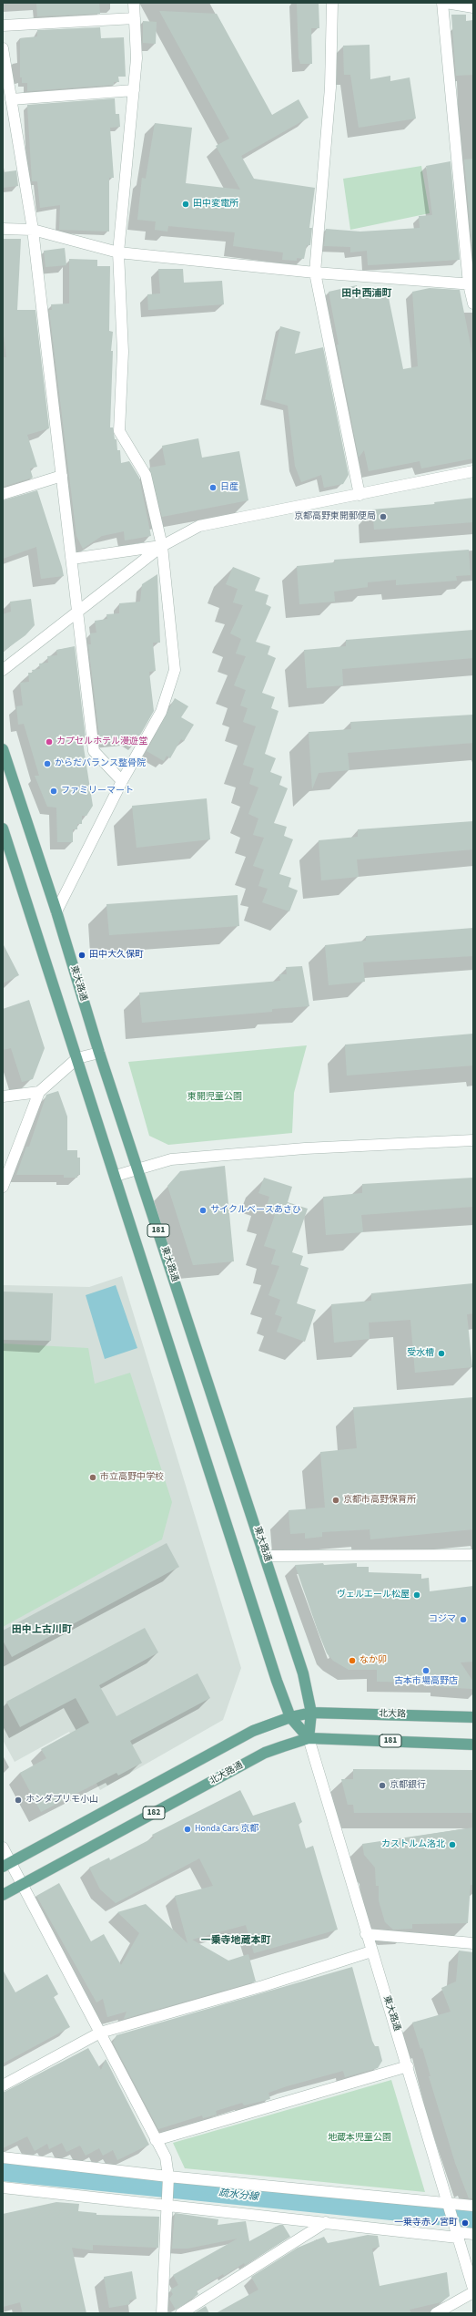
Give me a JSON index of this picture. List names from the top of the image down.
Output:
{
  "streets": {
    "main road": [
      "東大路通",
      "181",
      "北大路",
      "北大路通",
      "182"
    ]
  },
  "crossings": [
    ["東大路通", "北大路"],
    ["東大路通", "北大路通"]
  ],
  "districts": ["田中西浦町", "田中上古川町", "一乗寺地蔵本町"],
  "water": ["疏水分線"],
  "parks": ["東開児童公園", "地蔵本児童公園"],
  "places": [
    "田中変電所",
    "日産",
    "京都高野東開郵便局",
    "カプセルホテル漫遊堂",
    "からだバランス整骨院",
    "ファミリーマート",
    "田中大久保町",
    "サイクルベースあさひ",
    "受水槽",
    "市立高野中学校",
    "京都市高野保育所",
    "ヴェルエール松屋",
    "コジマ",
    "なか卯",
    "古本市場高野店",
    "京都銀行",
    "ホンダプリモ小山",
    "Honda Cars 京都",
    "カストルム洛北",
    "一乗寺赤ノ宮町"
  ]
}
